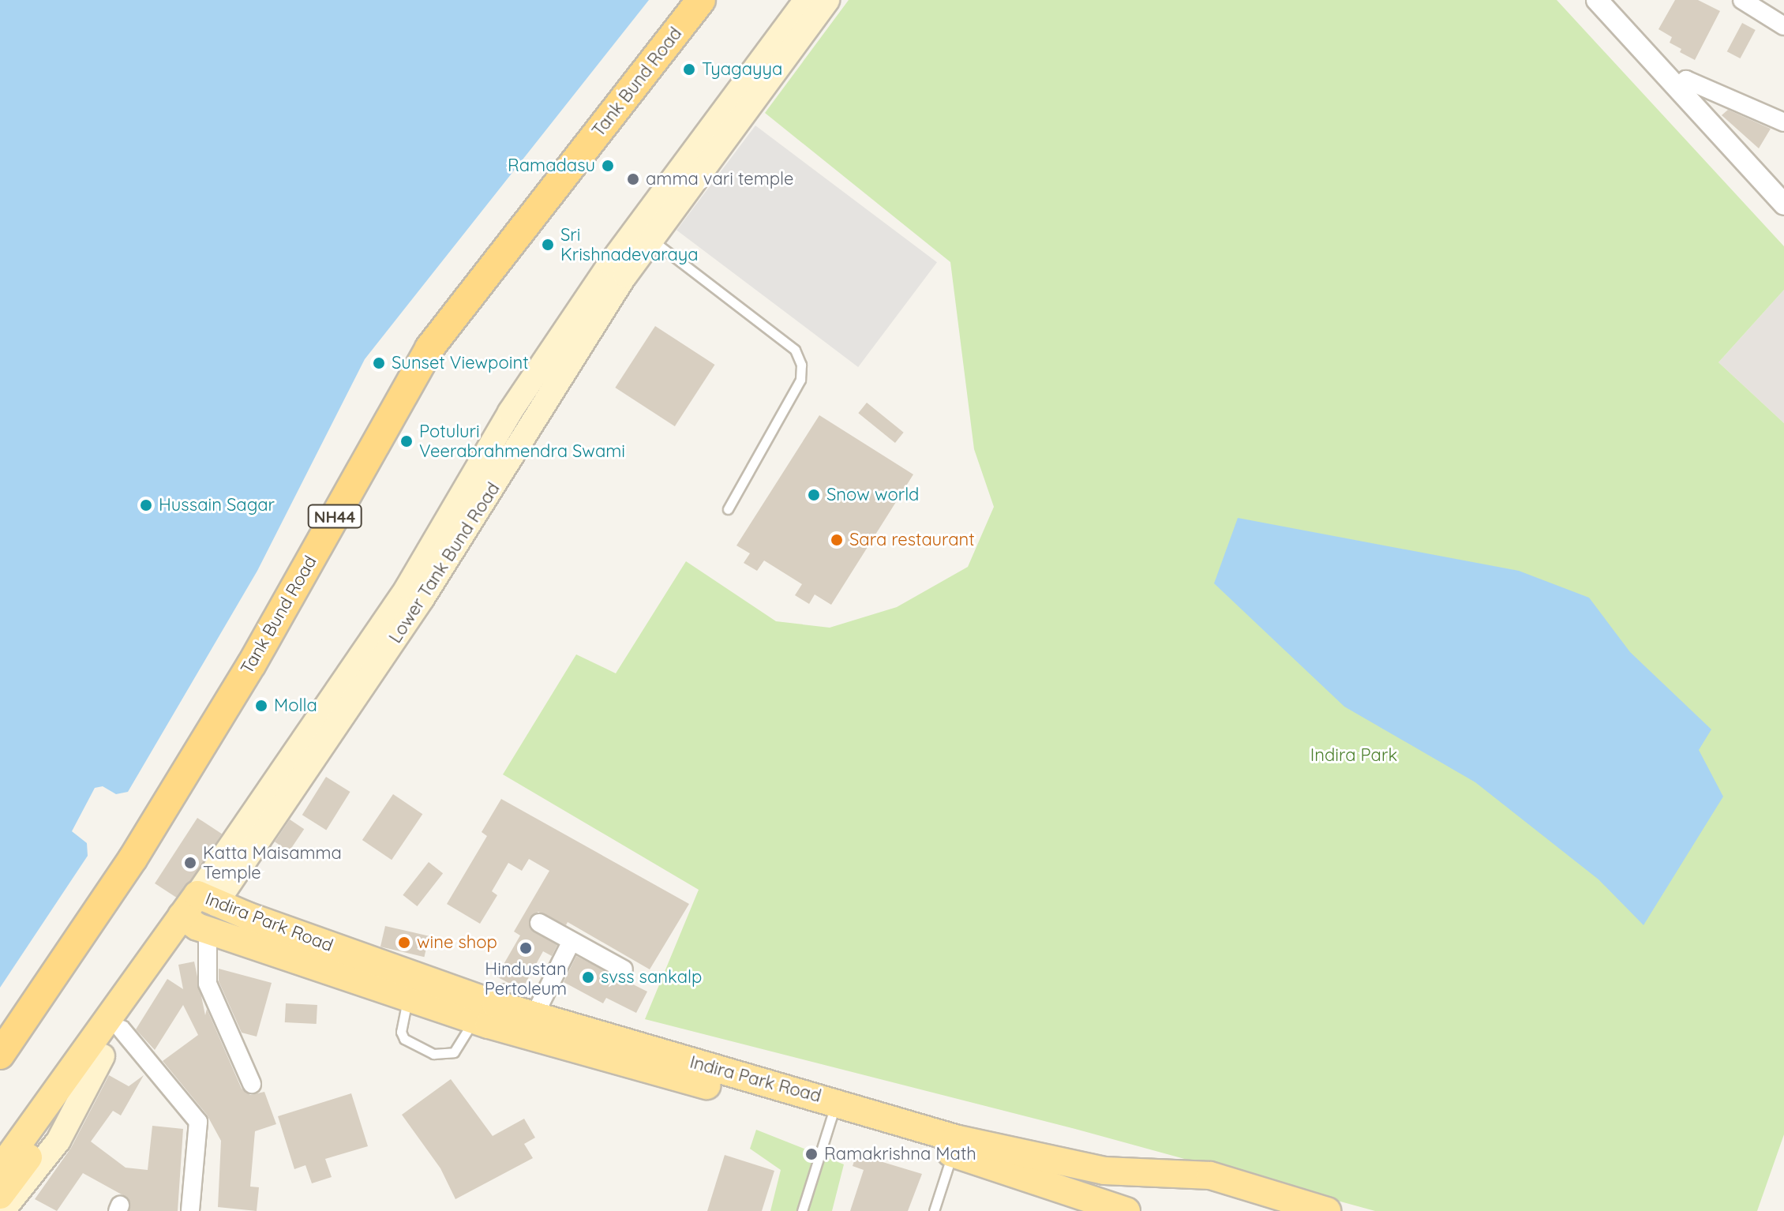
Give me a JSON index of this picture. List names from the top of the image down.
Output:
{
  "streets": {
    "highway": ["Tank Bund Road", "NH44"],
    "main road": ["Lower Tank Bund Road", "Indira Park Road"]
  },
  "crossings": [
    ["Lower Tank Bund Road", "Indira Park Road"]
  ],
  "parks": ["Indira Park"],
  "places": [
    "Tyagayya",
    "Ramadasu",
    "amma vari temple",
    "Sri Krishnadevaraya",
    "Sunset Viewpoint",
    "Potuluri Veerabrahmendra Swami",
    "Snow world",
    "Hussain Sagar",
    "Sara restaurant",
    "Molla",
    "Katta Maisamma Temple",
    "wine shop",
    "Hindustan Pertoleum",
    "svss sankalp",
    "Ramakrishna Math"
  ]
}
